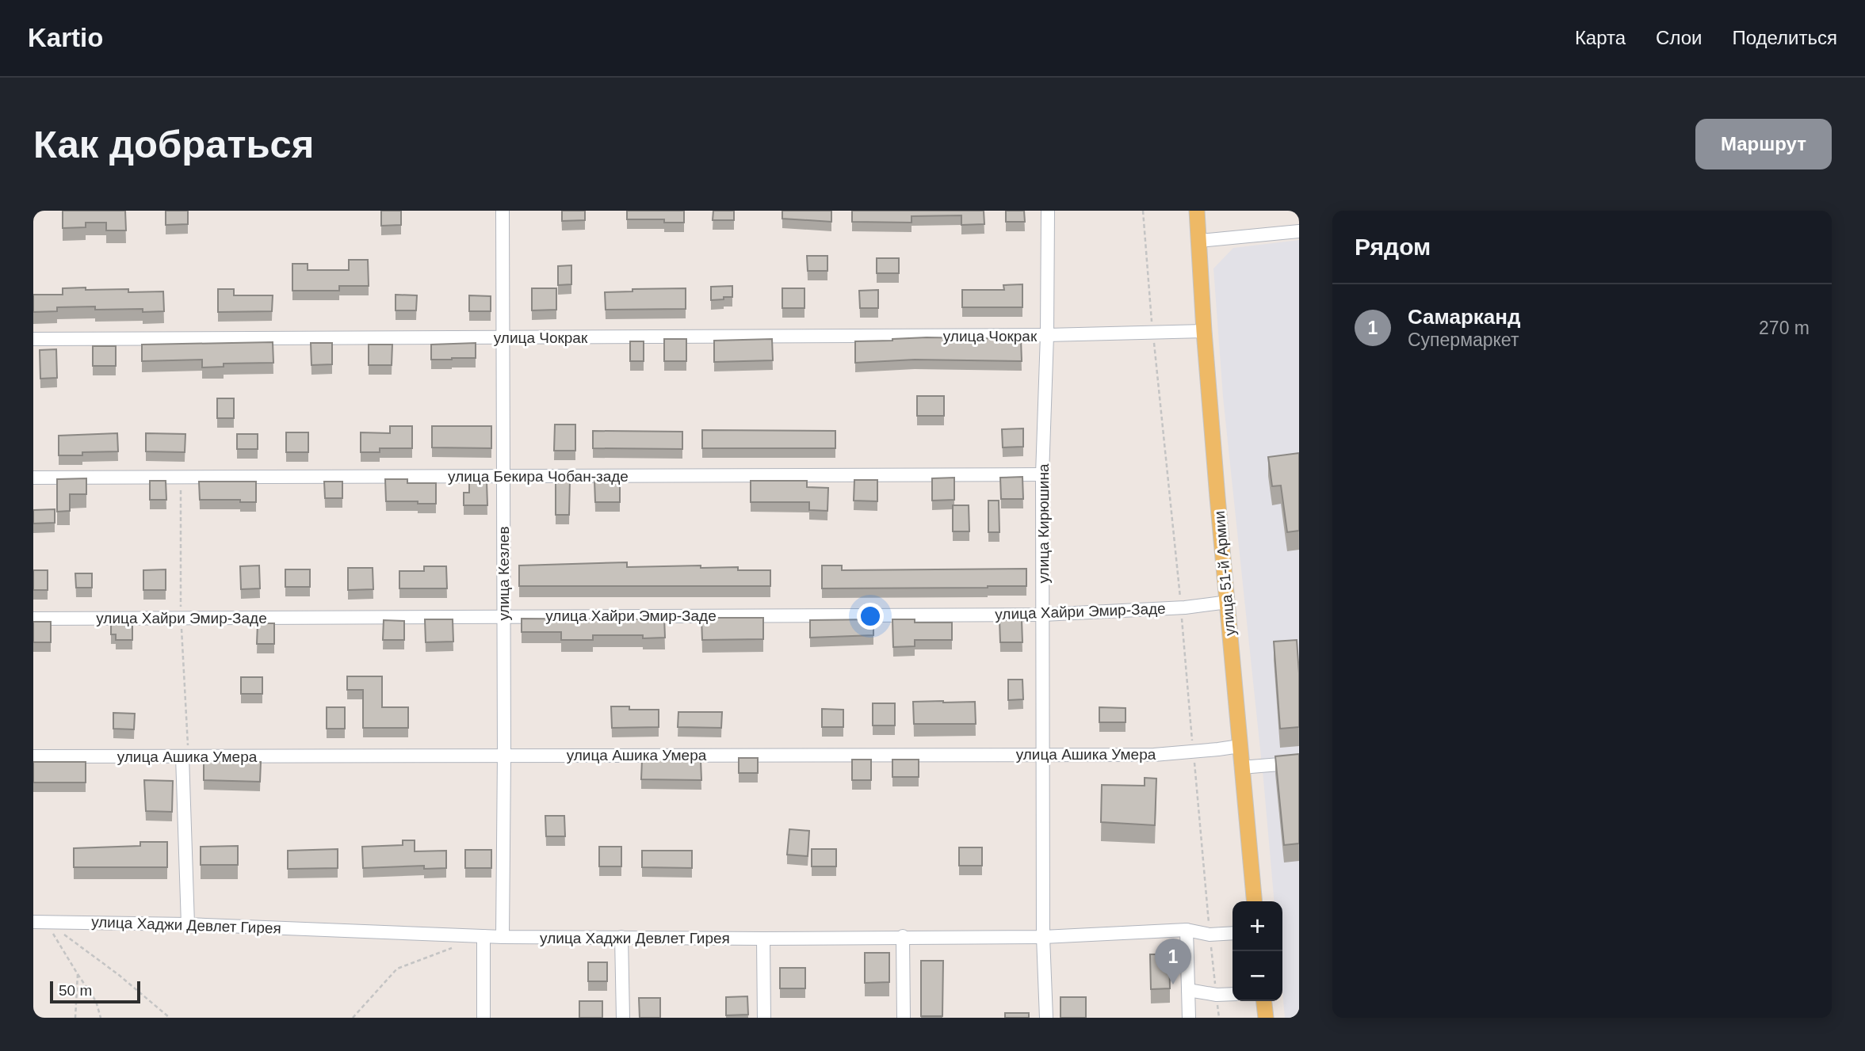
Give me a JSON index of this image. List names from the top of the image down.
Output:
{
  "streets": {
    "main road": ["улица 51-й Армии"],
    "street": [
      "улица Чокрак",
      "улица Бекира Чобан-заде",
      "улица Кирюшина",
      "улица Кезлев",
      "улица Хайри Эмир-Заде",
      "улица Ашика Умера",
      "улица Хаджи Девлет Гирея"
    ]
  },
  "crossings": [
    ["улица Чокрак", "улица Кирюшина"],
    ["улица Чокрак", "улица Кезлев"],
    ["улица Чокрак", "улица 51-й Армии"],
    ["улица Бекира Чобан-заде", "улица Кирюшина"],
    ["улица Бекира Чобан-заде", "улица Кезлев"],
    ["улица Кирюшина", "улица Хайри Эмир-Заде"],
    ["улица Кирюшина", "улица Ашика Умера"],
    ["улица Кирюшина", "улица Хаджи Девлет Гирея"],
    ["улица Кезлев", "улица Хайри Эмир-Заде"],
    ["улица Кезлев", "улица Ашика Умера"],
    ["улица Кезлев", "улица Хаджи Девлет Гирея"],
    ["улица 51-й Армии", "улица Хайри Эмир-Заде"],
    ["улица 51-й Армии", "улица Ашика Умера"]
  ],
  "scale_bar": "50 m",
  "page": {
    "header": "Kartio",
    "nav": ["Карта", "Слои", "Поделиться"],
    "buttons": "Маршрут",
    "title": "Как добраться",
    "heading": "Рядом",
    "list": [
      {
        "mark": "1",
        "name": "Самарканд",
        "note": "Супермаркет",
        "value": "270 m"
      }
    ],
    "map_buttons": ["+", "−"],
    "pins": "1",
    "scale": "50 m"
  }
}
